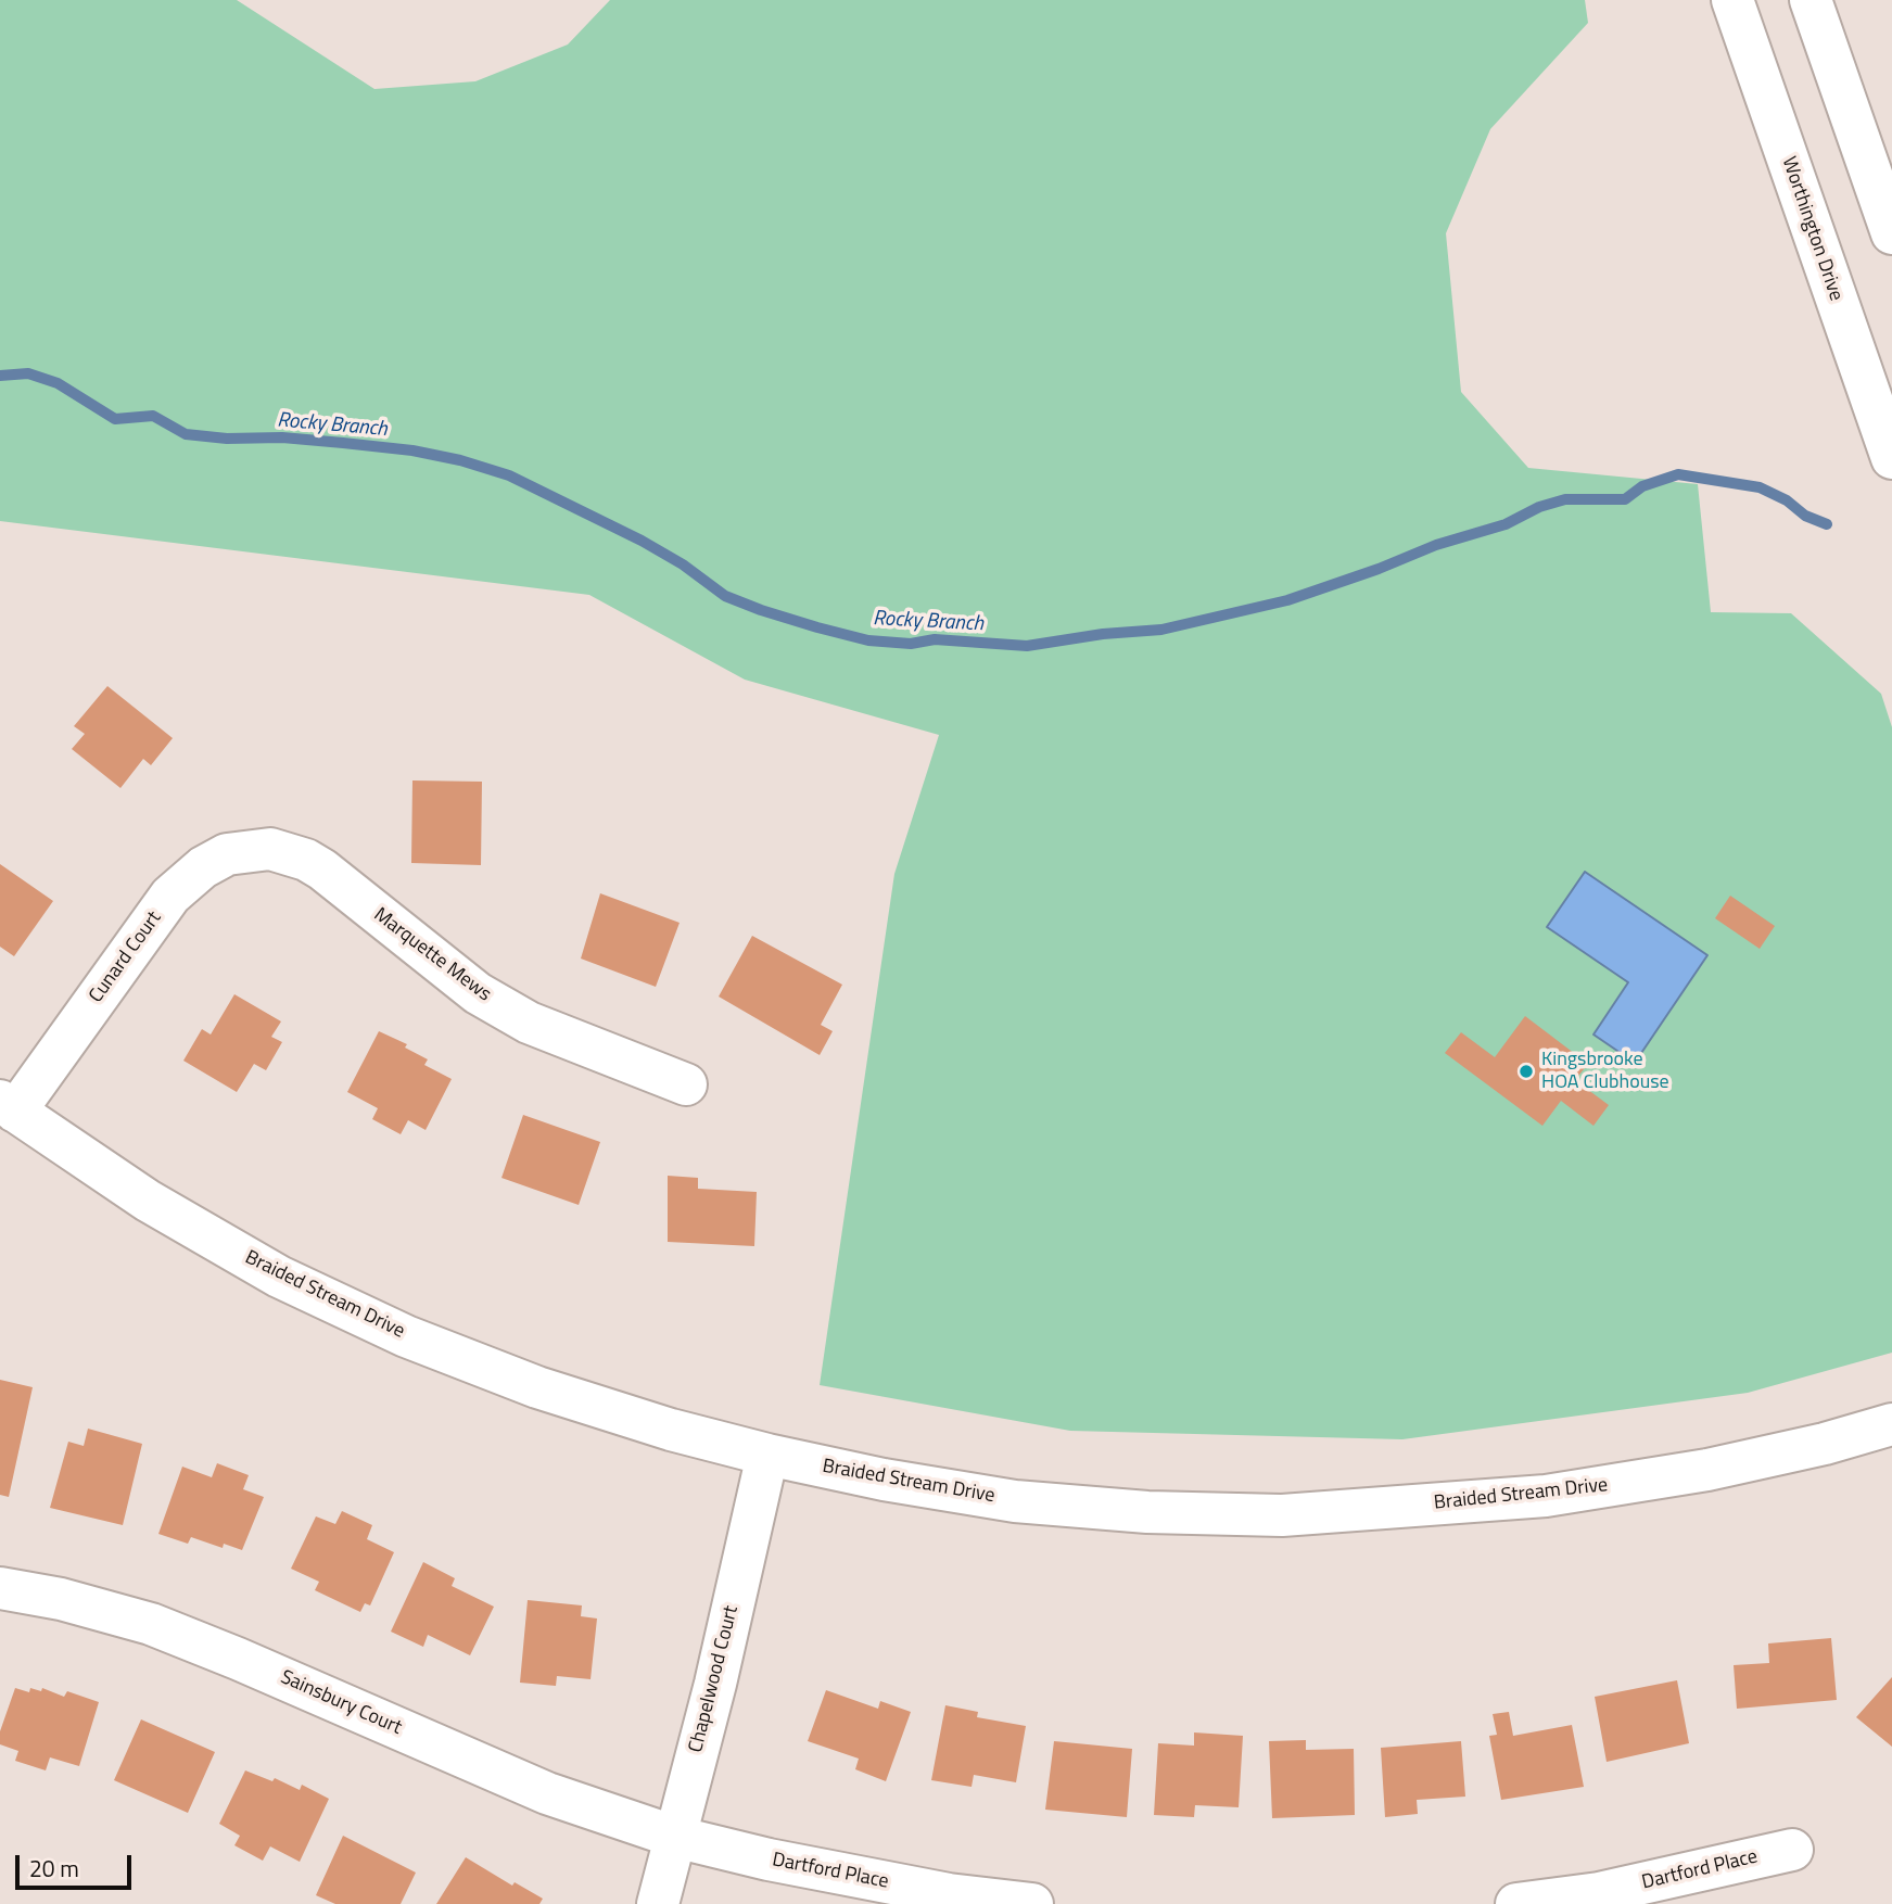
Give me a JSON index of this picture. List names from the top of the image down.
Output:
{
  "streets": {
    "street": [
      "Worthington Drive",
      "Marquette Mews",
      "Cunard Court",
      "Braided Stream Drive",
      "Chapelwood Court",
      "Sainsbury Court",
      "Dartford Place"
    ]
  },
  "crossings": [
    ["Marquette Mews", "Cunard Court"],
    ["Cunard Court", "Braided Stream Drive"],
    ["Braided Stream Drive", "Chapelwood Court"],
    ["Chapelwood Court", "Sainsbury Court"],
    ["Chapelwood Court", "Dartford Place"],
    ["Sainsbury Court", "Dartford Place"]
  ],
  "water": ["Rocky Branch"],
  "places": ["Kingsbrooke HOA Clubhouse"],
  "scale_bar": "20 m"
}
